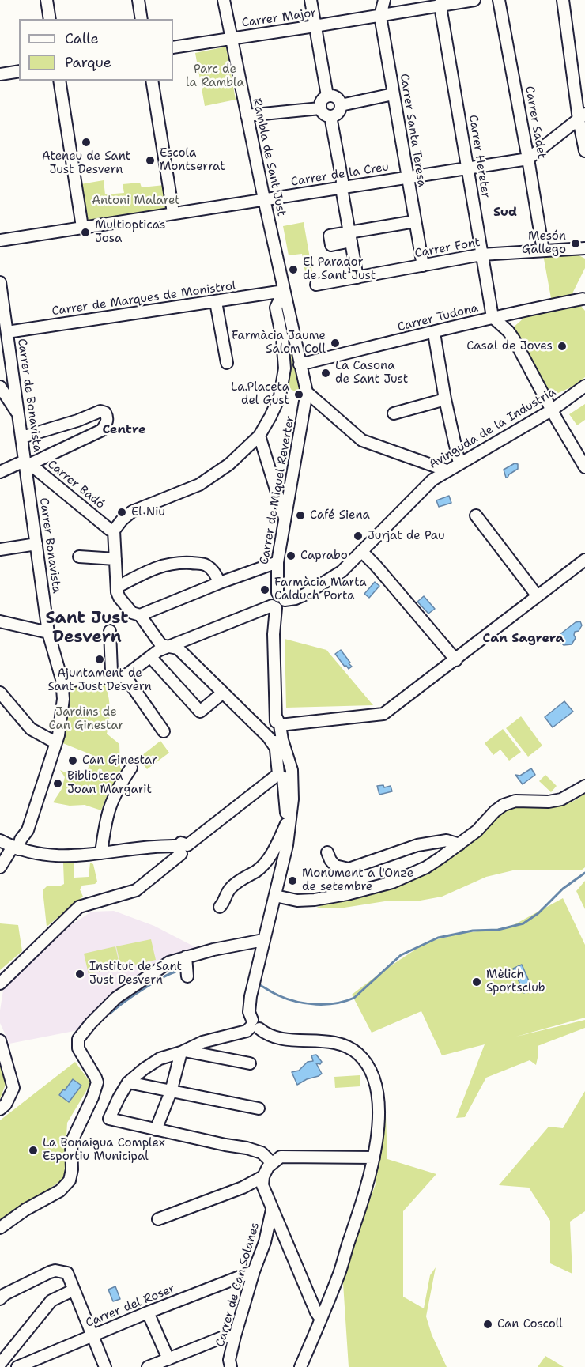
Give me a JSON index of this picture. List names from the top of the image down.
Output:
{
  "streets": {
    "street": [
      "Carrer Major",
      "Carrer Sadet",
      "Carrer Santa Teresa",
      "Carrer Hereter",
      "Rambla de Sant Just",
      "Carrer de la Creu",
      "Carrer Font",
      "Carrer de Marques de Monistrol",
      "Carrer Tudona",
      "Carrer de Bonavista",
      "Avinguda de la Industria",
      "Carrer Badó",
      "Carrer de Miquel Reverter",
      "Carrer Bonavista",
      "Carrer de Can Solanes",
      "Carrer del Roser"
    ]
  },
  "crossings": [
    ["Carrer Major", "Carrer Santa Teresa"],
    ["Carrer Major", "Carrer Hereter"],
    ["Carrer Major", "Rambla de Sant Just"],
    ["Carrer Sadet", "Carrer de la Creu"],
    ["Carrer Sadet", "Carrer Font"],
    ["Carrer Santa Teresa", "Carrer de la Creu"],
    ["Carrer Santa Teresa", "Carrer Font"],
    ["Carrer Hereter", "Carrer de la Creu"],
    ["Carrer Hereter", "Carrer Font"],
    ["Carrer Hereter", "Carrer Tudona"],
    ["Rambla de Sant Just", "Carrer de la Creu"],
    ["Rambla de Sant Just", "Carrer de Marques de Monistrol"],
    ["Rambla de Sant Just", "Carrer Tudona"],
    ["Rambla de Sant Just", "Carrer de Miquel Reverter"],
    ["Carrer de Marques de Monistrol", "Carrer de Bonavista"],
    ["Carrer de Bonavista", "Carrer Badó"],
    ["Carrer de Bonavista", "Carrer Bonavista"],
    ["Avinguda de la Industria", "Carrer de Miquel Reverter"],
    ["Carrer Badó", "Carrer Bonavista"],
    ["Carrer de Can Solanes", "Carrer del Roser"]
  ],
  "districts": [
    "Sud",
    "Centre",
    "Sant Just Desvern",
    "Can Sagrera"
  ],
  "parks": ["Parc de la Rambla", "Antoni Malaret", "Jardins de Can Ginestar"],
  "places": [
    "Ateneu de Sant Just Desvern",
    "Escola Montserrat",
    "Multiopticas Josa",
    "Mesón Gallego",
    "El Parador de Sant Just",
    "Farmàcia Jaume Salom Coll",
    "Casal de Joves",
    "La Casona de Sant Just",
    "La.Placeta del Gust",
    "El Niu",
    "Café Siena",
    "Jurjat de Pau",
    "Caprabo",
    "Farmàcia Marta Calduch Porta",
    "Ajuntament de Sant Just Desvern",
    "Can Ginestar",
    "Biblioteca Joan Margarit",
    "Monument a l'Onze de setembre",
    "Institut de Sant Just Desvern",
    "Mèlich Sportsclub",
    "La Bonaigua Complex Esportiu Municipal",
    "Can Coscoll"
  ],
  "legend": ["Calle", "Parque"]
}
